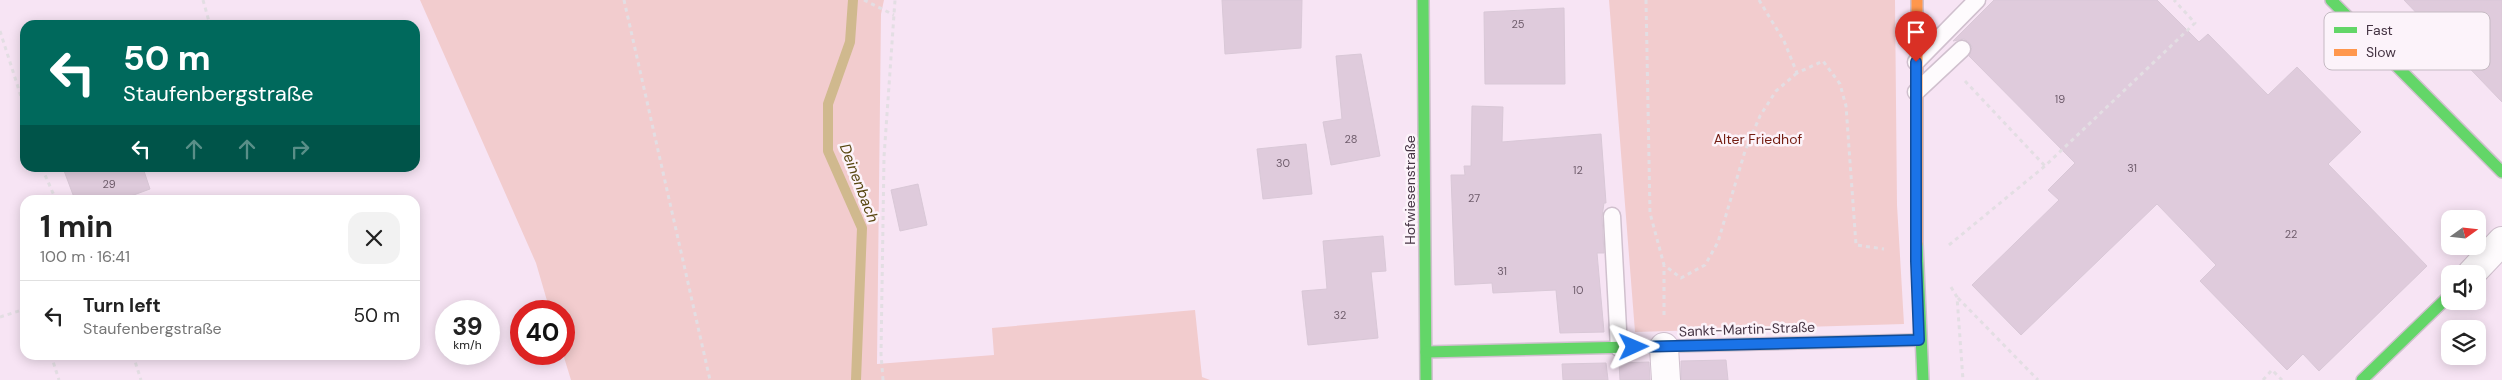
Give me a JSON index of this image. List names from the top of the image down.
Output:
{
  "streets": {
    "street": ["Hofwiesenstraße", "Sankt-Martin-Straße"]
  },
  "crossings": [
    ["Hofwiesenstraße", "Sankt-Martin-Straße"]
  ],
  "water": ["Deinenbach"],
  "parks": ["Alter Friedhof"],
  "house_numbers": [
    "25",
    "19",
    "28",
    "30",
    "31",
    "12",
    "29",
    "27",
    "22",
    "31",
    "10",
    "32"
  ],
  "legend": ["Fast", "Slow"],
  "north": "right",
  "page": {
    "turn": ["50 m", "Staufenbergstraße"],
    "heading": ["1 min", "100 m · 16:41"],
    "list": [
      {
        "name": "Turn left",
        "note": "Staufenbergstraße",
        "value": "50 m"
      }
    ],
    "speed": "39 km/h",
    "limit": "40"
  }
}
